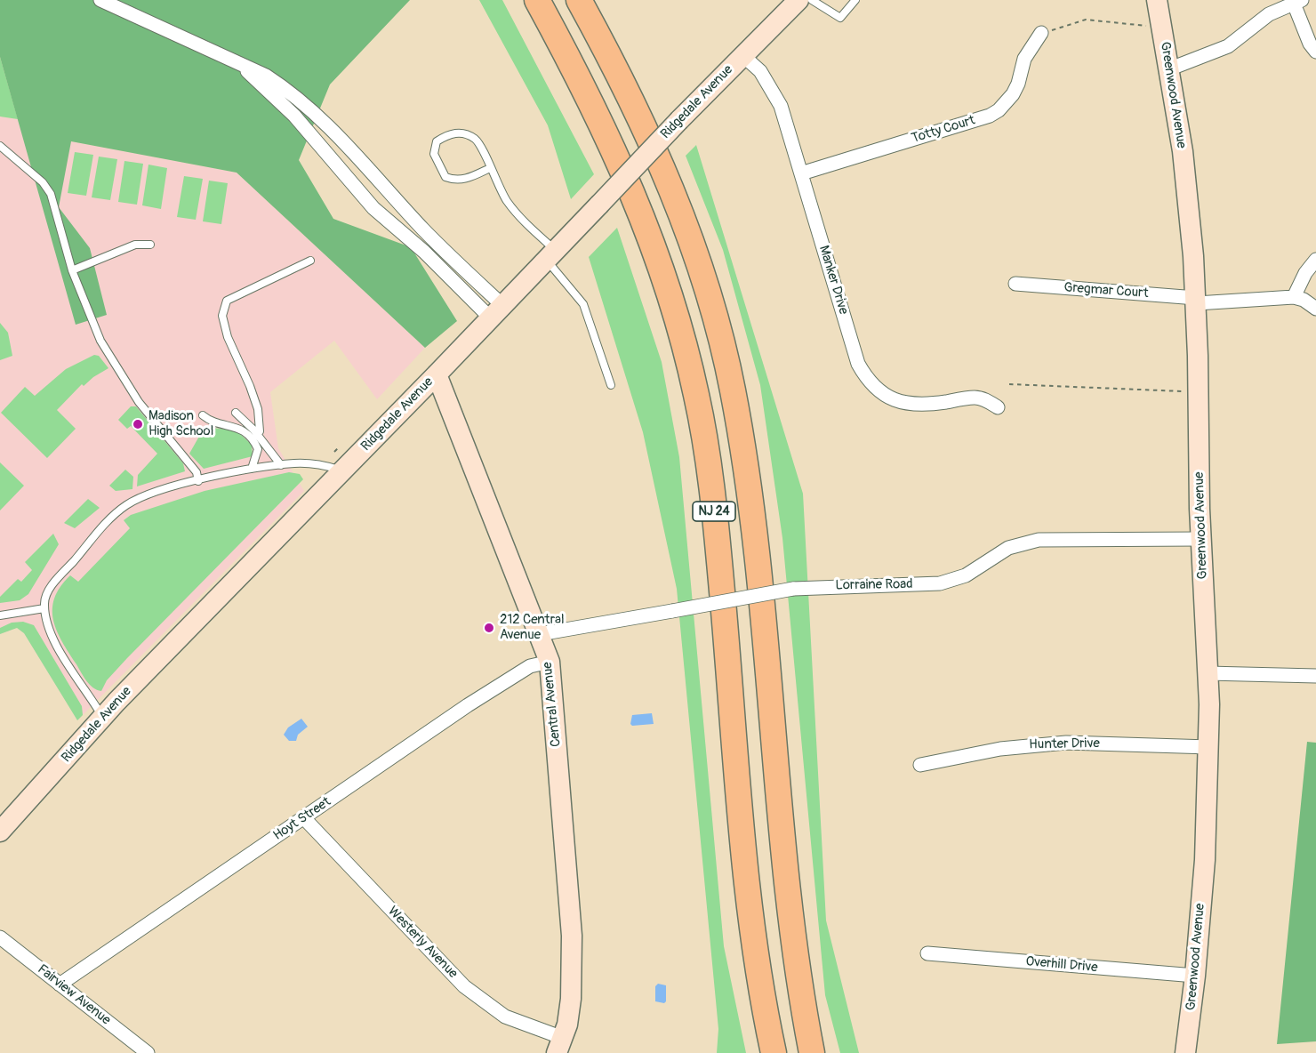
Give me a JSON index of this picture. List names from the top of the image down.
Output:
{
  "streets": {
    "highway": ["NJ 24"],
    "street": [
      "Greenwood Avenue",
      "Ridgedale Avenue",
      "Totty Court",
      "Manker Drive",
      "Gregmar Court",
      "Lorraine Road",
      "Central Avenue",
      "Hunter Drive",
      "Hoyt Street",
      "Westerly Avenue",
      "Overhill Drive",
      "Fairview Avenue"
    ]
  },
  "crossings": [
    ["Greenwood Avenue", "Gregmar Court"],
    ["Greenwood Avenue", "Lorraine Road"],
    ["Greenwood Avenue", "Hunter Drive"],
    ["Greenwood Avenue", "Overhill Drive"],
    ["Ridgedale Avenue", "Manker Drive"],
    ["Ridgedale Avenue", "Central Avenue"],
    ["Totty Court", "Manker Drive"],
    ["Lorraine Road", "Central Avenue"],
    ["Central Avenue", "Hoyt Street"],
    ["Central Avenue", "Westerly Avenue"],
    ["Hoyt Street", "Westerly Avenue"],
    ["Hoyt Street", "Fairview Avenue"]
  ],
  "places": ["Madison High School", "212 Central Avenue"]
}
